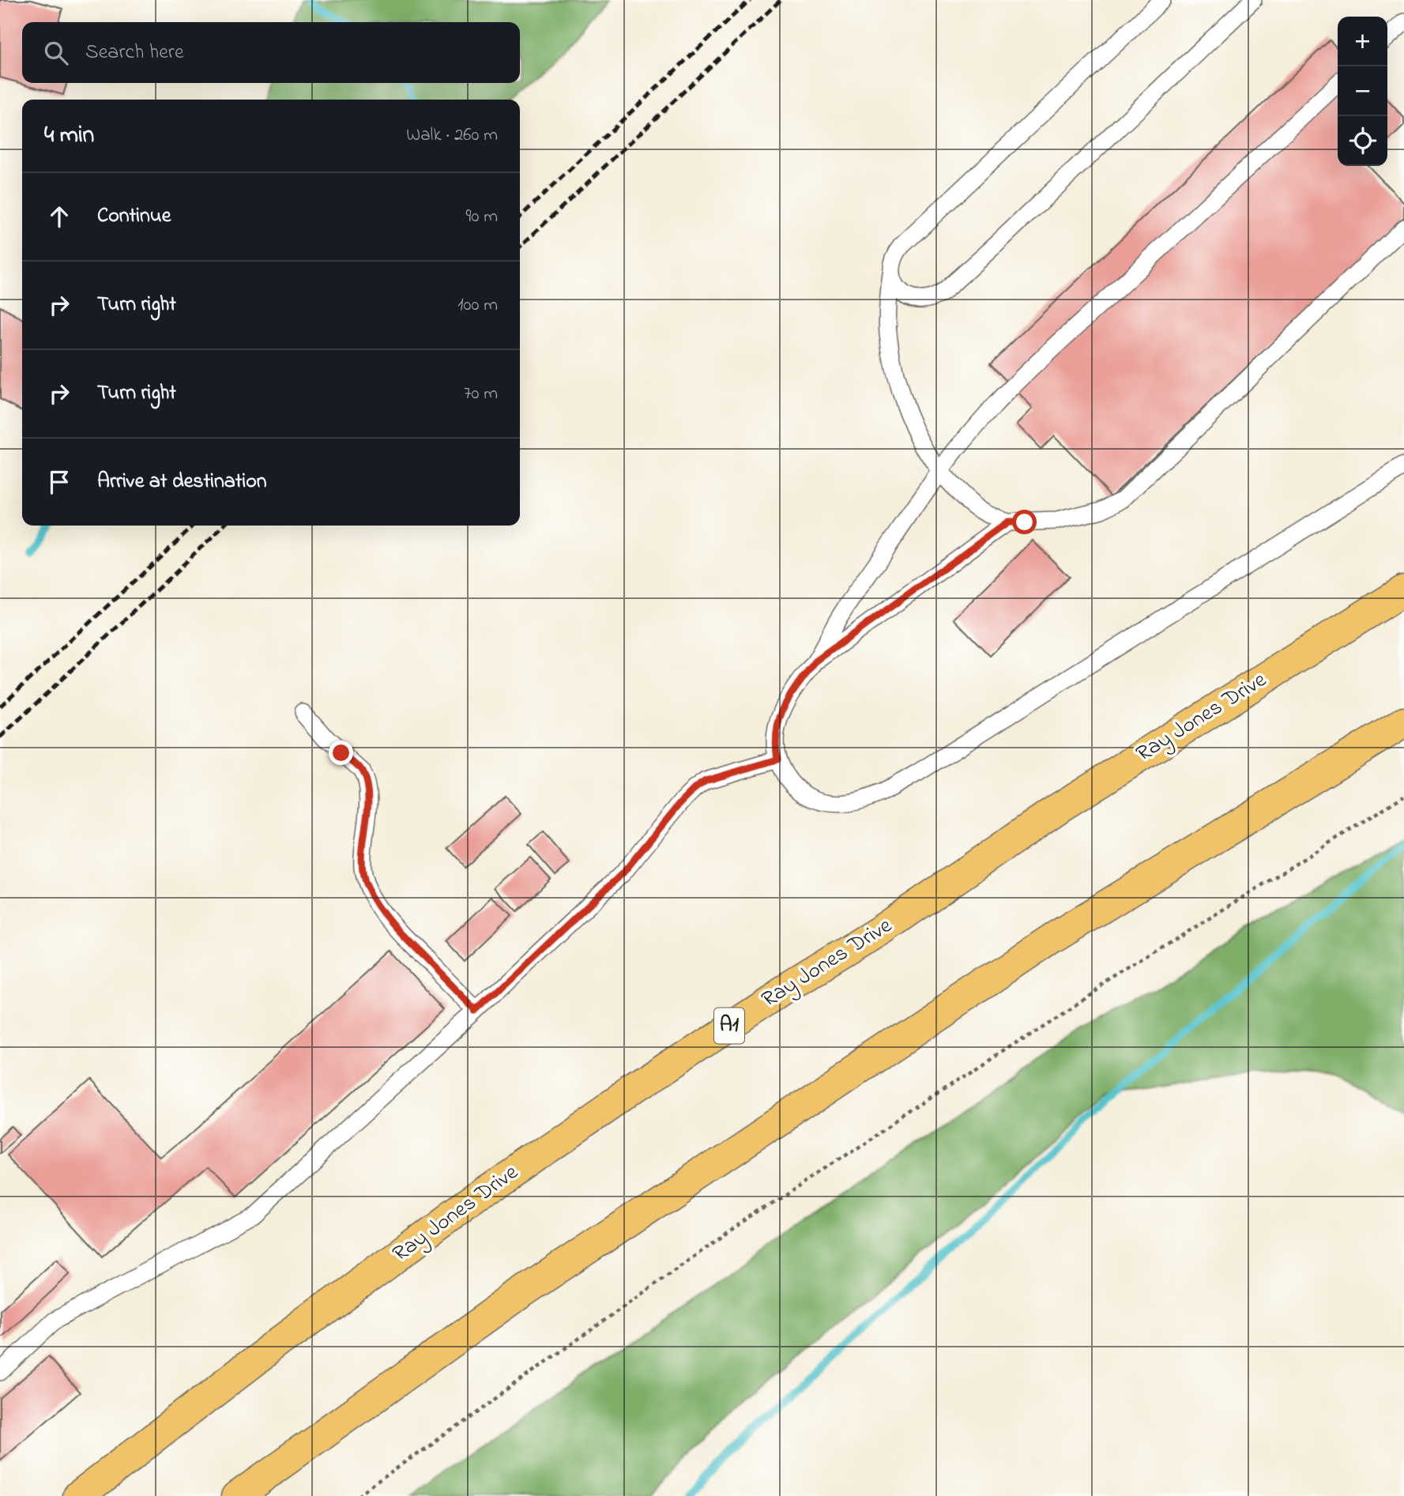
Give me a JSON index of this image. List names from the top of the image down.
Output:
{
  "streets": {
    "highway": ["Ray Jones Drive", "A1"]
  },
  "page": {
    "map_buttons": ["+", "−"],
    "search": "Search here",
    "heading": ["4 min", "Walk · 260 m"],
    "list": [
      ["Continue", "90 m"],
      ["Turn right", "100 m"],
      ["Turn right", "70 m"],
      "Arrive at destination"
    ]
  }
}
